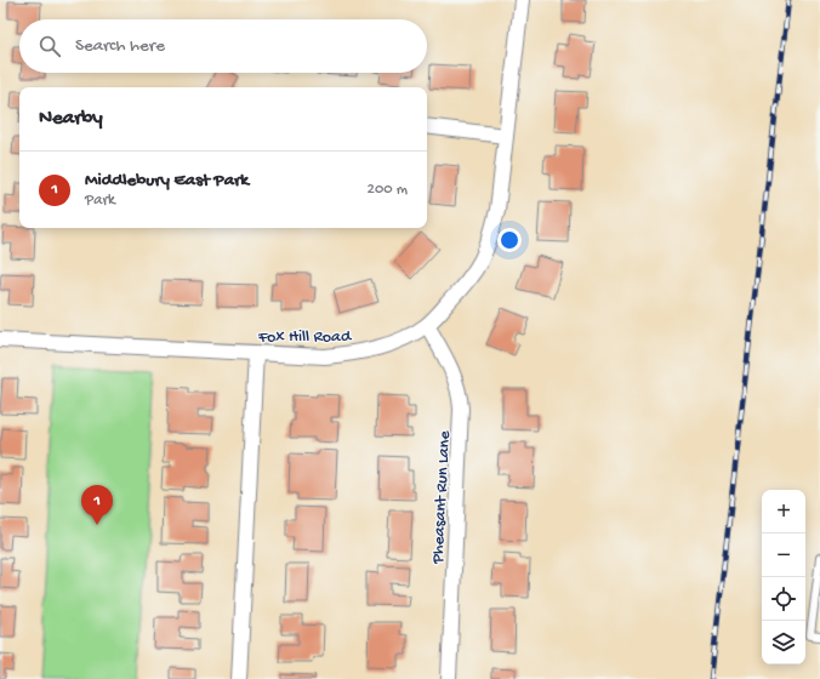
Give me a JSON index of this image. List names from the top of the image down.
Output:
{
  "streets": {
    "street": ["Fox Hill Road", "Pheasant Run Lane"]
  },
  "crossings": [
    ["Fox Hill Road", "Pheasant Run Lane"]
  ],
  "page": {
    "search": "Search here",
    "heading": "Nearby",
    "list": [
      {
        "mark": "1",
        "name": "Middlebury East Park",
        "note": "Park",
        "value": "200 m"
      }
    ],
    "pins": "1",
    "map_buttons": ["+", "−"]
  }
}
